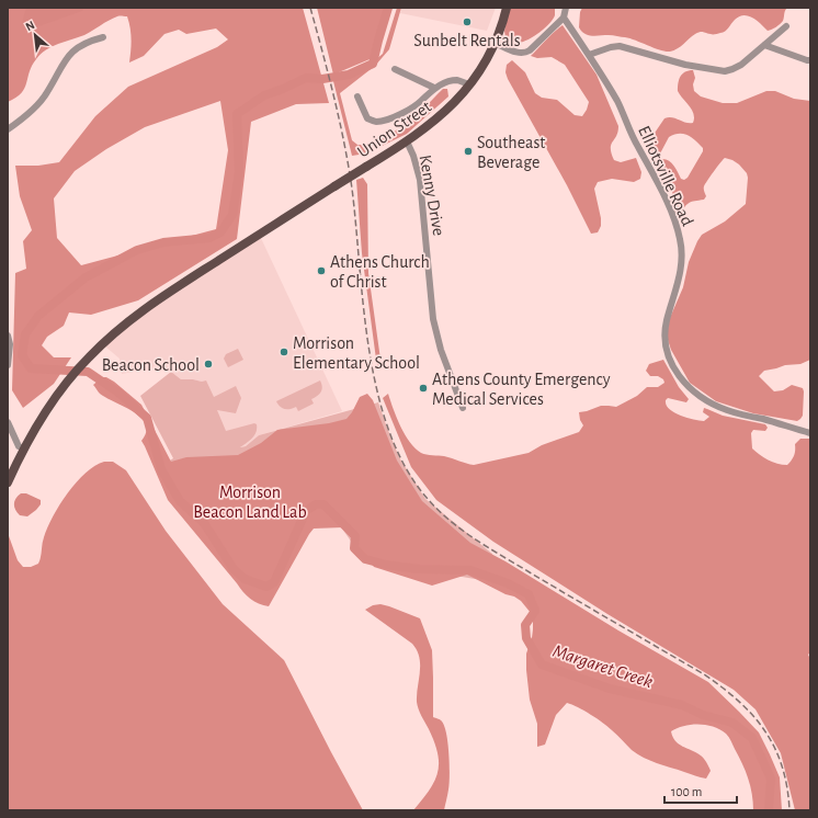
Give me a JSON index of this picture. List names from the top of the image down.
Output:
{
  "streets": {
    "main road": ["Union Street"],
    "street": ["Elliotsville Road", "Kenny Drive"]
  },
  "crossings": [
    ["Union Street", "Kenny Drive"]
  ],
  "water": ["Margaret Creek"],
  "parks": ["Morrison Beacon Land Lab"],
  "places": [
    "Sunbelt Rentals",
    "Southeast Beverage",
    "Athens Church of Christ",
    "Morrison Elementary School",
    "Beacon School",
    "Athens County Emergency Medical Services"
  ],
  "scale_bar": "100 m",
  "north": "top left"
}
